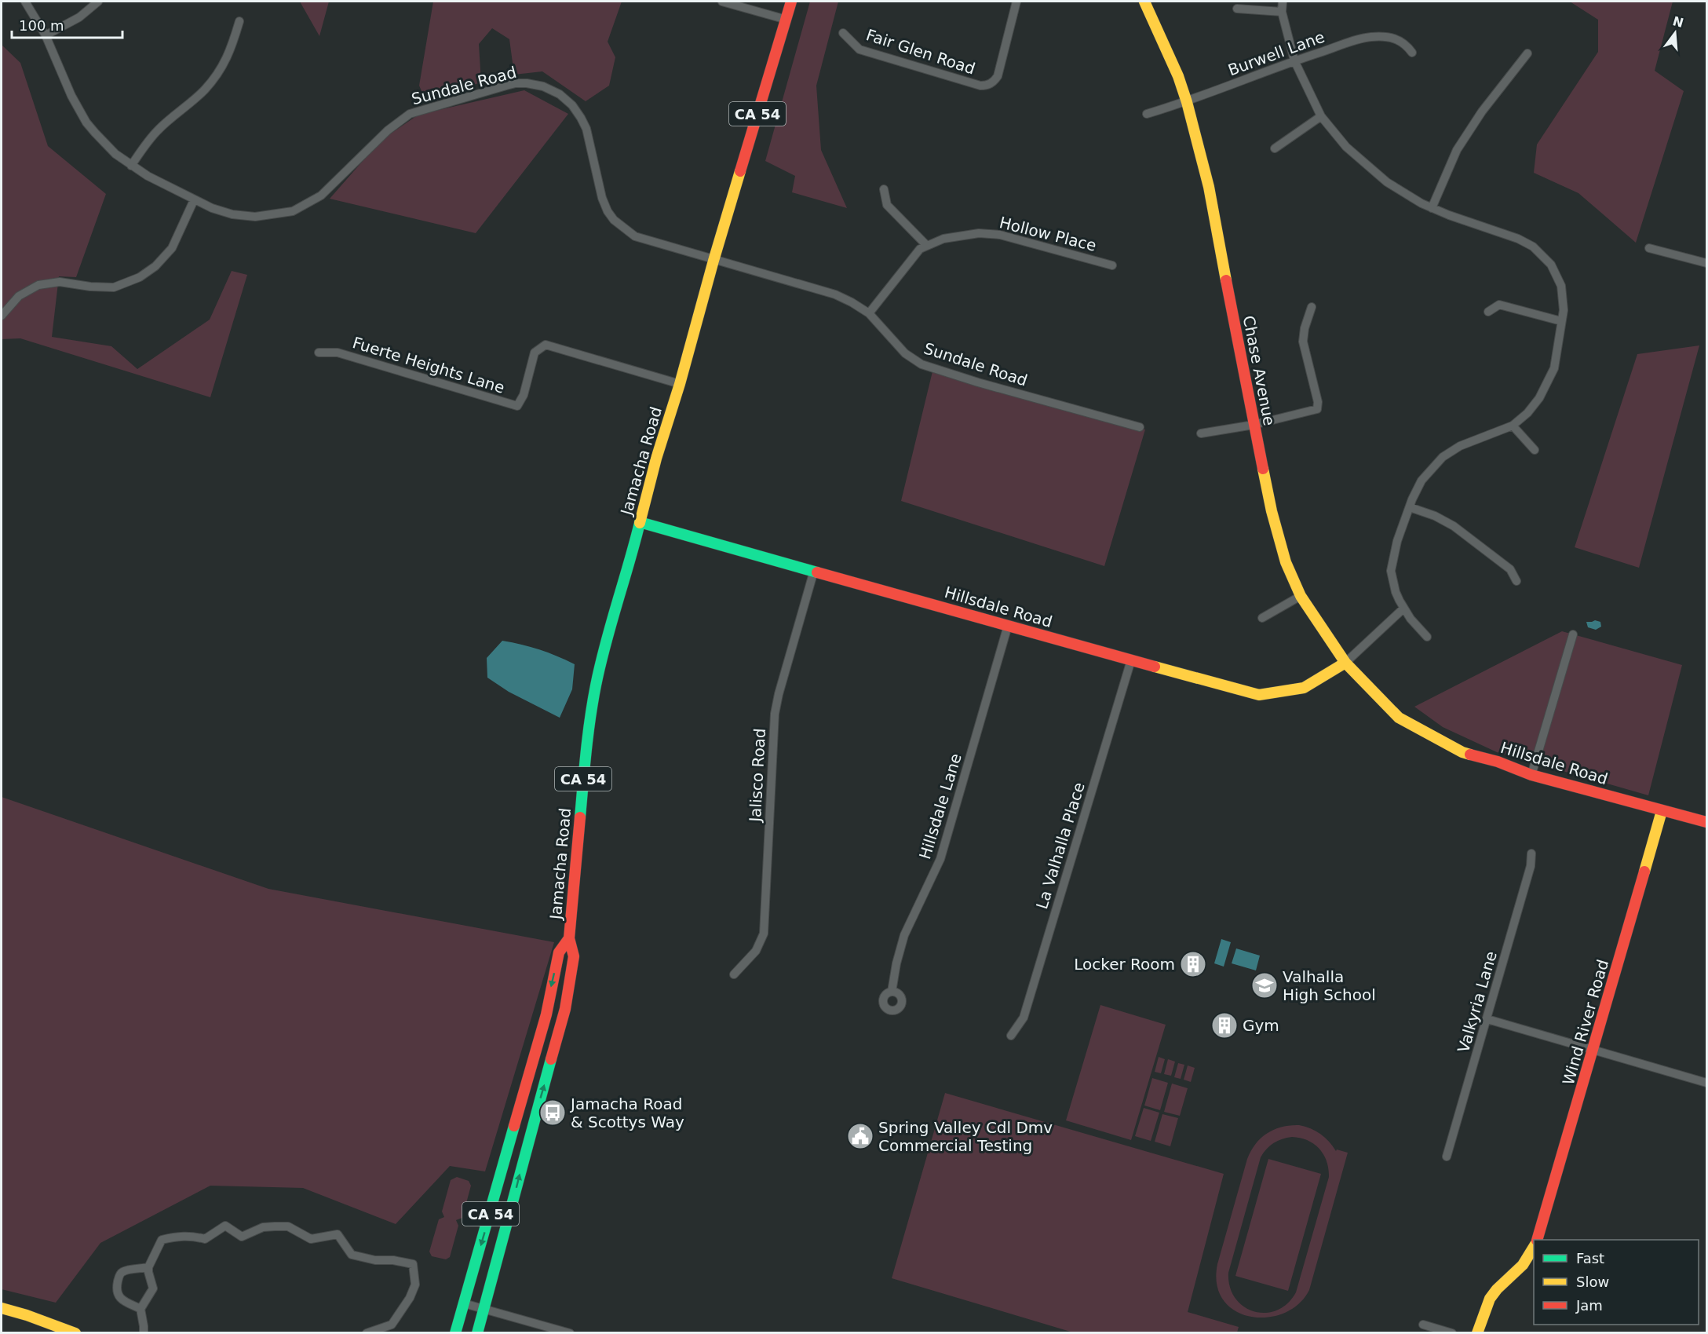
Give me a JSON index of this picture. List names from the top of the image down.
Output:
{
  "streets": {
    "main road": [
      "CA 54",
      "Chase Avenue",
      "Jamacha Road",
      "Hillsdale Road",
      "Wind River Road"
    ],
    "street": [
      "Fair Glen Road",
      "Burwell Lane",
      "Sundale Road",
      "Hollow Place",
      "Fuerte Heights Lane",
      "Jalisco Road",
      "Hillsdale Lane",
      "La Valhalla Place",
      "Valkyria Lane"
    ]
  },
  "crossings": [
    ["Burwell Lane", "Chase Avenue"],
    ["Sundale Road", "Hollow Place"],
    ["Sundale Road", "Jamacha Road"],
    ["Fuerte Heights Lane", "Jamacha Road"],
    ["Chase Avenue", "Hillsdale Road"],
    ["Jamacha Road", "Hillsdale Road"],
    ["Hillsdale Road", "Jalisco Road"],
    ["Hillsdale Road", "Hillsdale Lane"],
    ["Hillsdale Road", "La Valhalla Place"],
    ["Hillsdale Road", "Wind River Road"]
  ],
  "places": {
    "building": ["Locker Room", "Gym"],
    "school or university": ["Valhalla High School"],
    "bus stop": ["Jamacha Road & Scottys Way"],
    "public building": ["Spring Valley Cdl Dmv Commercial Testing"]
  },
  "legend": ["Fast", "Slow", "Jam"],
  "scale_bar": "100 m",
  "north": "top"
}
